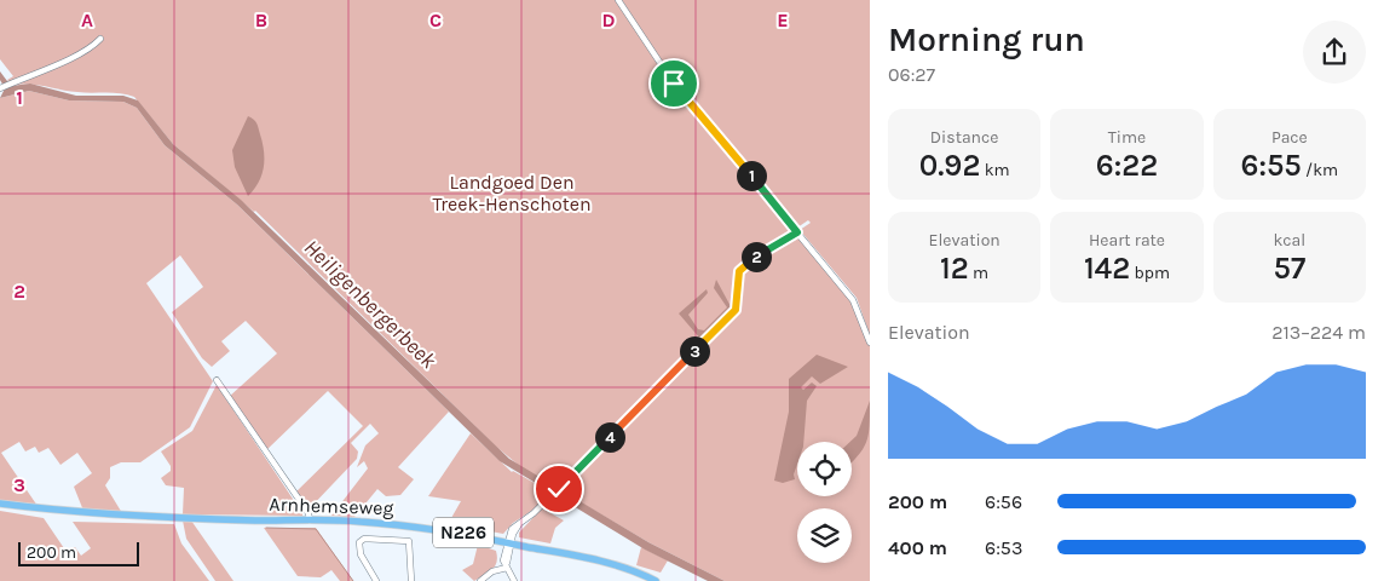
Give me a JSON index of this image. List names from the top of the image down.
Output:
{
  "streets": {
    "main road": ["Arnhemseweg", "N226"]
  },
  "water": ["Heiligenbergerbeek"],
  "parks": ["Landgoed Den Treek-Henschoten"],
  "scale_bar": "200 m",
  "page": {
    "heading": ["Morning run", "06:27"],
    "stats": [
      ["Distance", "0.92 km"],
      ["Time", "6:22"],
      ["Pace", "6:55 /km"],
      ["Elevation", "12 m"],
      ["Heart rate", "142 bpm"],
      ["kcal", "57"]
    ],
    "pins": [
      "1",
      "2",
      "3",
      "4"
    ],
    "chart": ["Elevation", "213–224 m"],
    "list": [
      {
        "name": "200 m",
        "note": "6:56"
      },
      {
        "name": "400 m",
        "note": "6:53"
      }
    ],
    "scale": "200 m"
  },
  "grid": {
    "columns": [
      "A",
      "B",
      "C",
      "D",
      "E"
    ],
    "rows": ["1", "2", "3"]
  }
}
